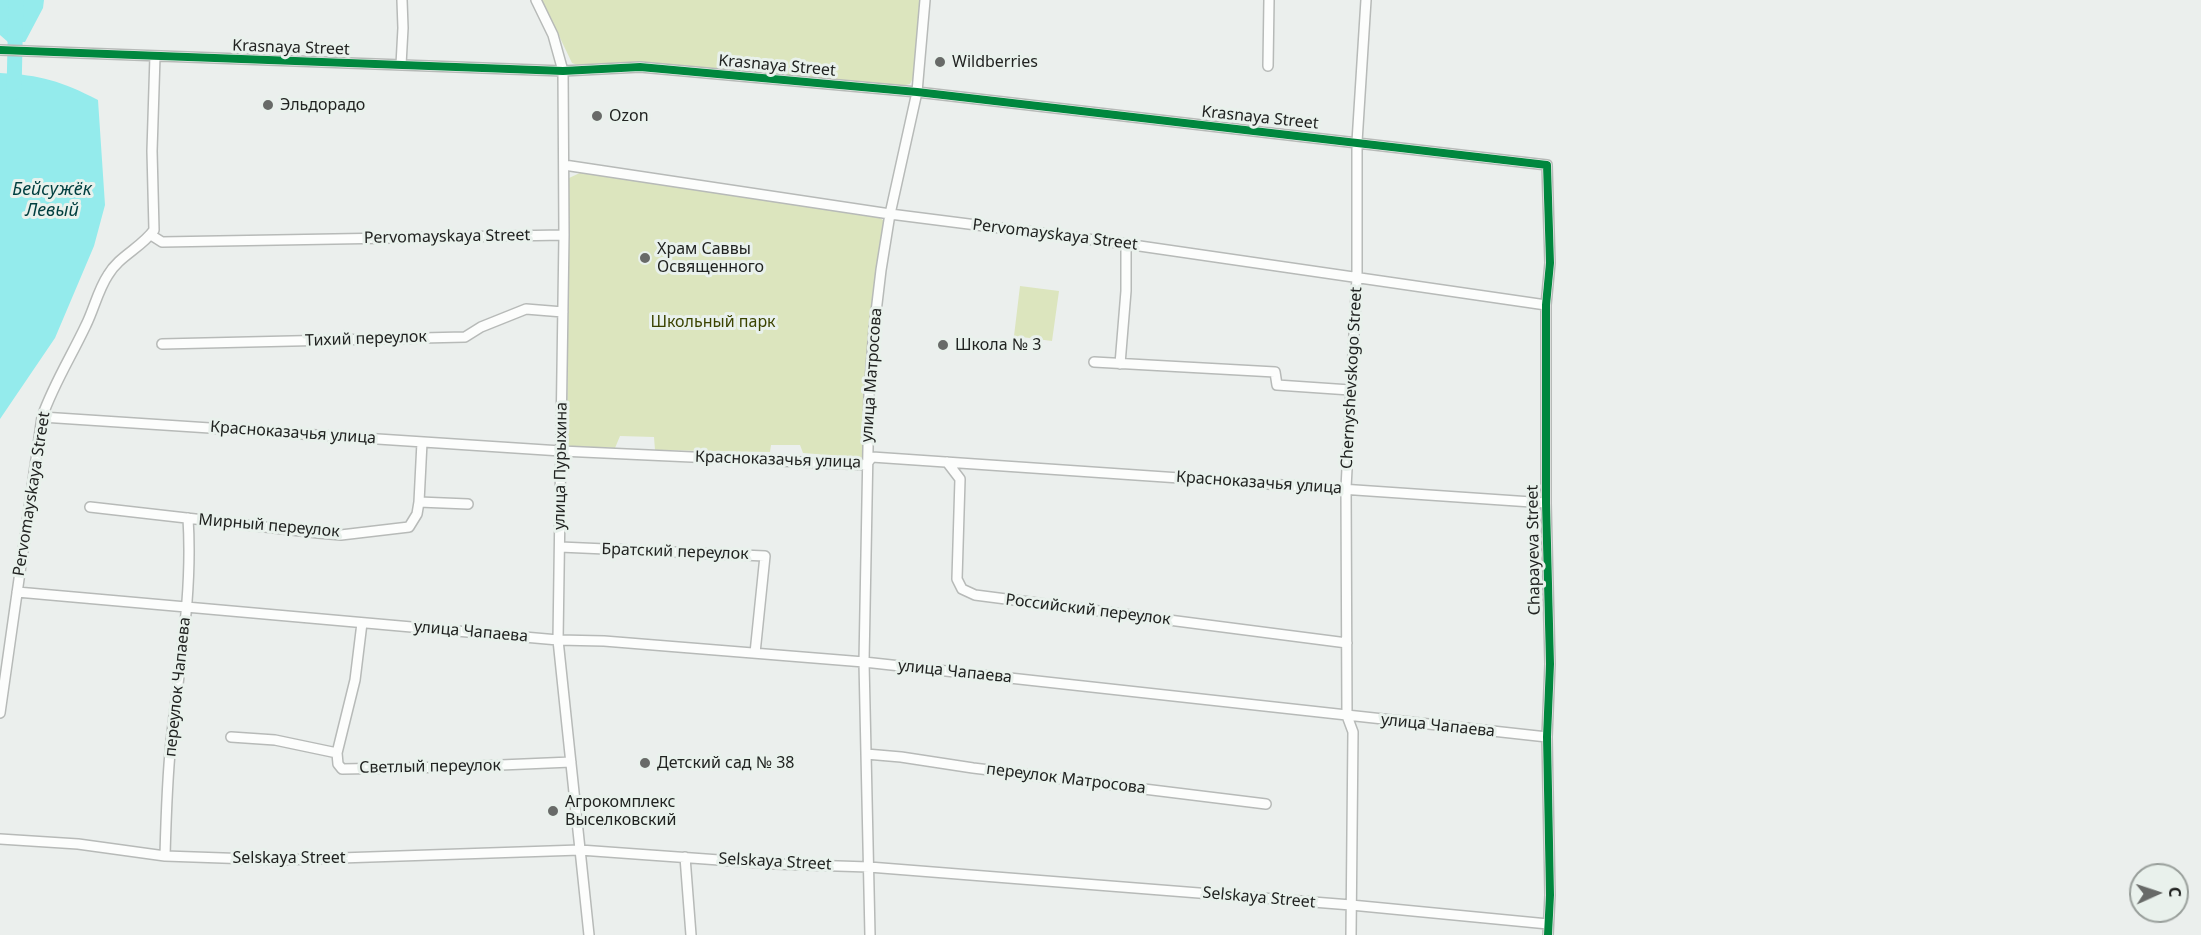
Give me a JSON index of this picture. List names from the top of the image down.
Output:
{
  "streets": {
    "street": [
      "Krasnaya Street",
      "Pervomayskaya Street",
      "Тихий переулок",
      "улица Матросова",
      "Chernyshevskogo Street",
      "Красноказачья улица",
      "улица Пурыхина",
      "Мирный переулок",
      "Chapayeva Street",
      "Братский переулок",
      "Российский переулок",
      "улица Чапаева",
      "переулок Чапаева",
      "Светлый переулок",
      "переулок Матросова",
      "Selskaya Street"
    ]
  },
  "crossings": [
    ["Krasnaya Street", "улица Матросова"],
    ["Krasnaya Street", "Chernyshevskogo Street"],
    ["Krasnaya Street", "улица Пурыхина"],
    ["Krasnaya Street", "Chapayeva Street"],
    ["Pervomayskaya Street", "улица Матросова"],
    ["Pervomayskaya Street", "Chernyshevskogo Street"],
    ["Pervomayskaya Street", "Красноказачья улица"],
    ["Pervomayskaya Street", "улица Пурыхина"],
    ["Pervomayskaya Street", "Chapayeva Street"],
    ["Pervomayskaya Street", "улица Чапаева"],
    ["Тихий переулок", "улица Пурыхина"],
    ["улица Матросова", "Красноказачья улица"],
    ["улица Матросова", "улица Чапаева"],
    ["улица Матросова", "переулок Матросова"],
    ["улица Матросова", "Selskaya Street"],
    ["Chernyshevskogo Street", "Красноказачья улица"],
    ["Chernyshevskogo Street", "Российский переулок"],
    ["Chernyshevskogo Street", "улица Чапаева"],
    ["Chernyshevskogo Street", "Selskaya Street"],
    ["Красноказачья улица", "улица Пурыхина"],
    ["Красноказачья улица", "Chapayeva Street"],
    ["Красноказачья улица", "Российский переулок"],
    ["улица Пурыхина", "Братский переулок"],
    ["улица Пурыхина", "улица Чапаева"],
    ["улица Пурыхина", "Светлый переулок"],
    ["улица Пурыхина", "Selskaya Street"],
    ["Мирный переулок", "переулок Чапаева"],
    ["Chapayeva Street", "улица Чапаева"],
    ["Chapayeva Street", "Selskaya Street"],
    ["Братский переулок", "улица Чапаева"],
    ["улица Чапаева", "переулок Чапаева"],
    ["переулок Чапаева", "Selskaya Street"]
  ],
  "water": ["Бейсужёк Левый"],
  "parks": ["Школьный парк"],
  "places": [
    "Wildberries",
    "Эльдорадо",
    "Ozon",
    "Храм Саввы Освященного",
    "Школа № 3",
    "Детский сад № 38",
    "Агрокомплекс Выселковский"
  ],
  "north": "right"
}
